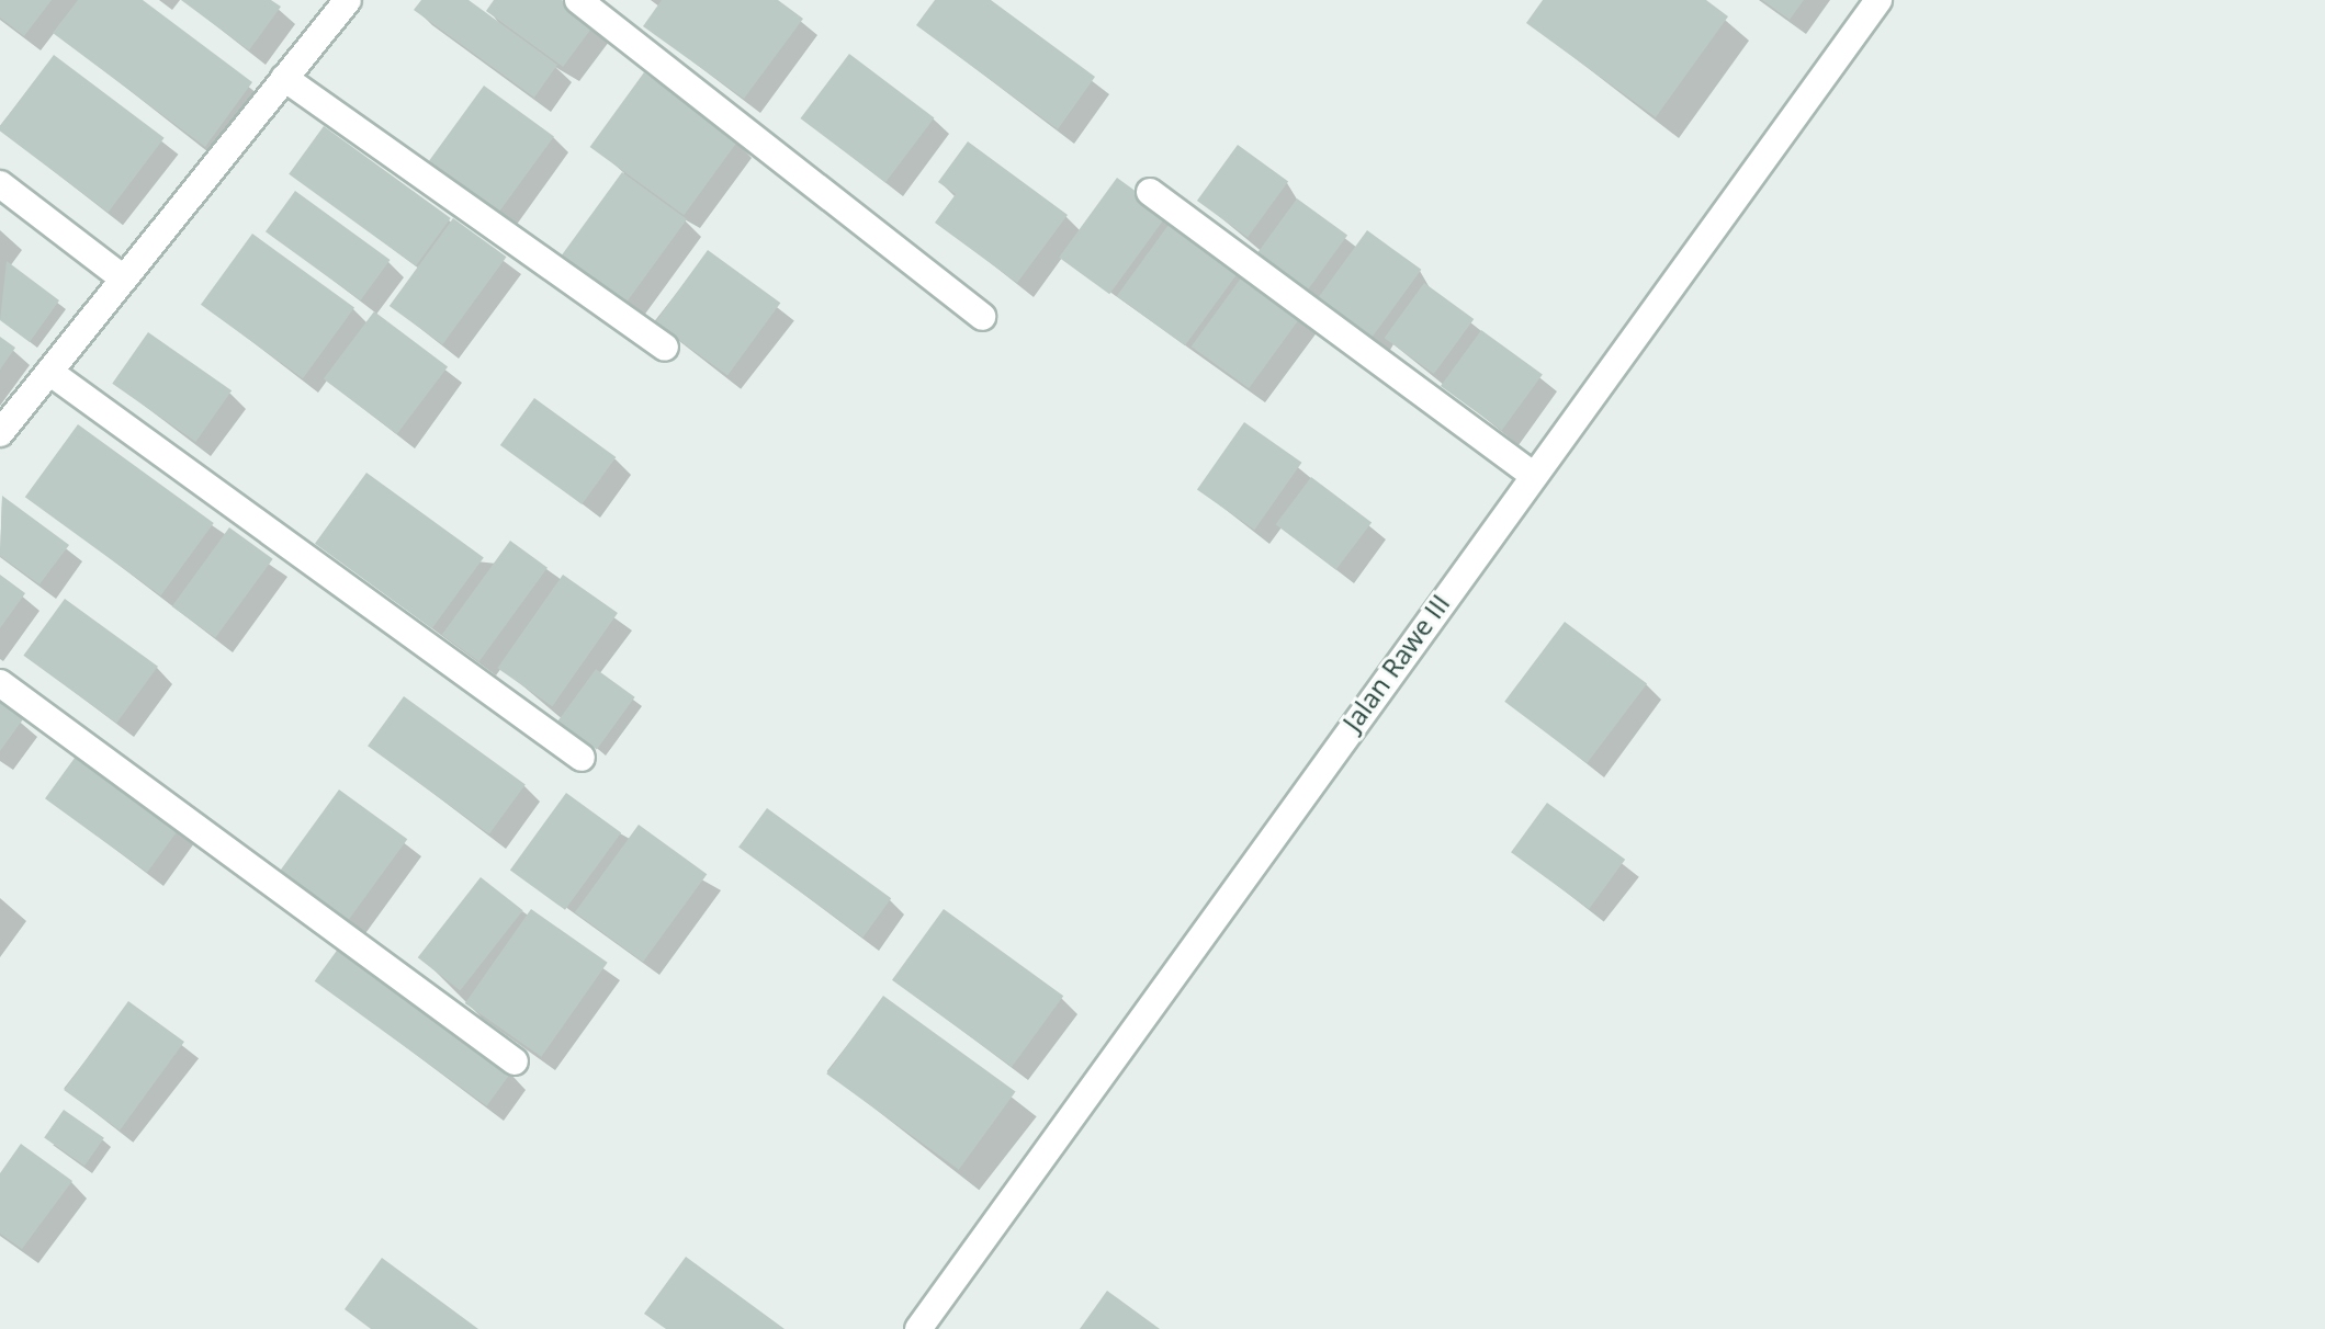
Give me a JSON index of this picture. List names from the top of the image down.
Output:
{
  "streets": {
    "street": ["Jalan Rawe III"]
  }
}
